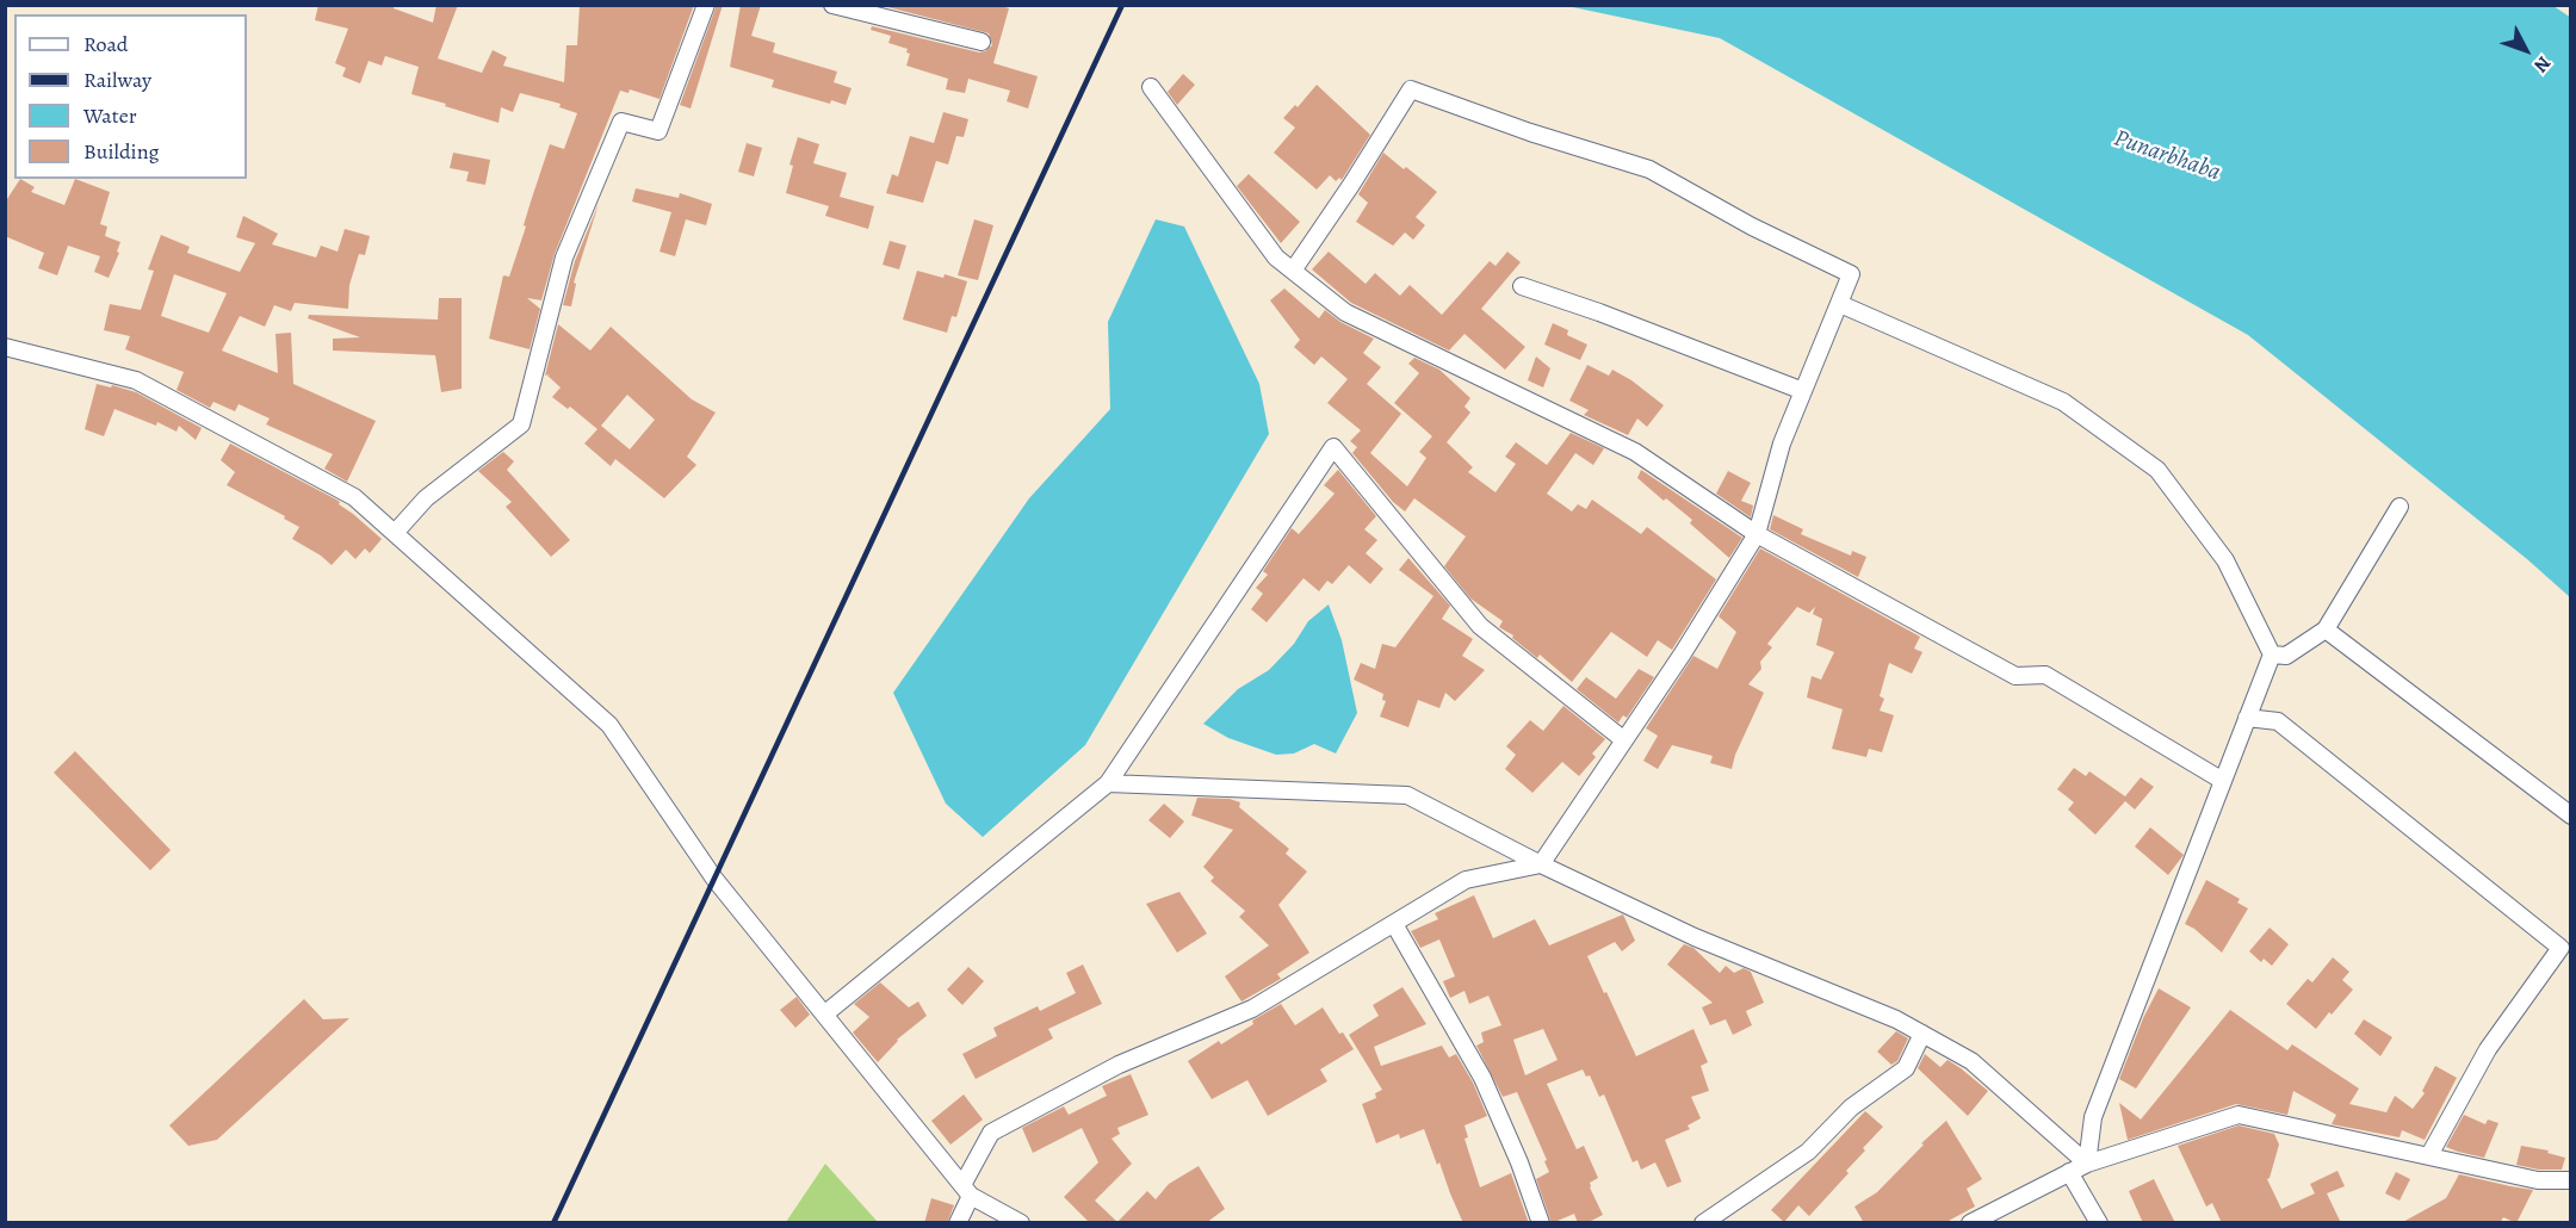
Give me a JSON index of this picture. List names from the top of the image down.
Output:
{
  "water": ["Punarbhaba"],
  "legend": [
    "Road",
    "Railway",
    "Water",
    "Building"
  ],
  "north": "bottom right"
}
